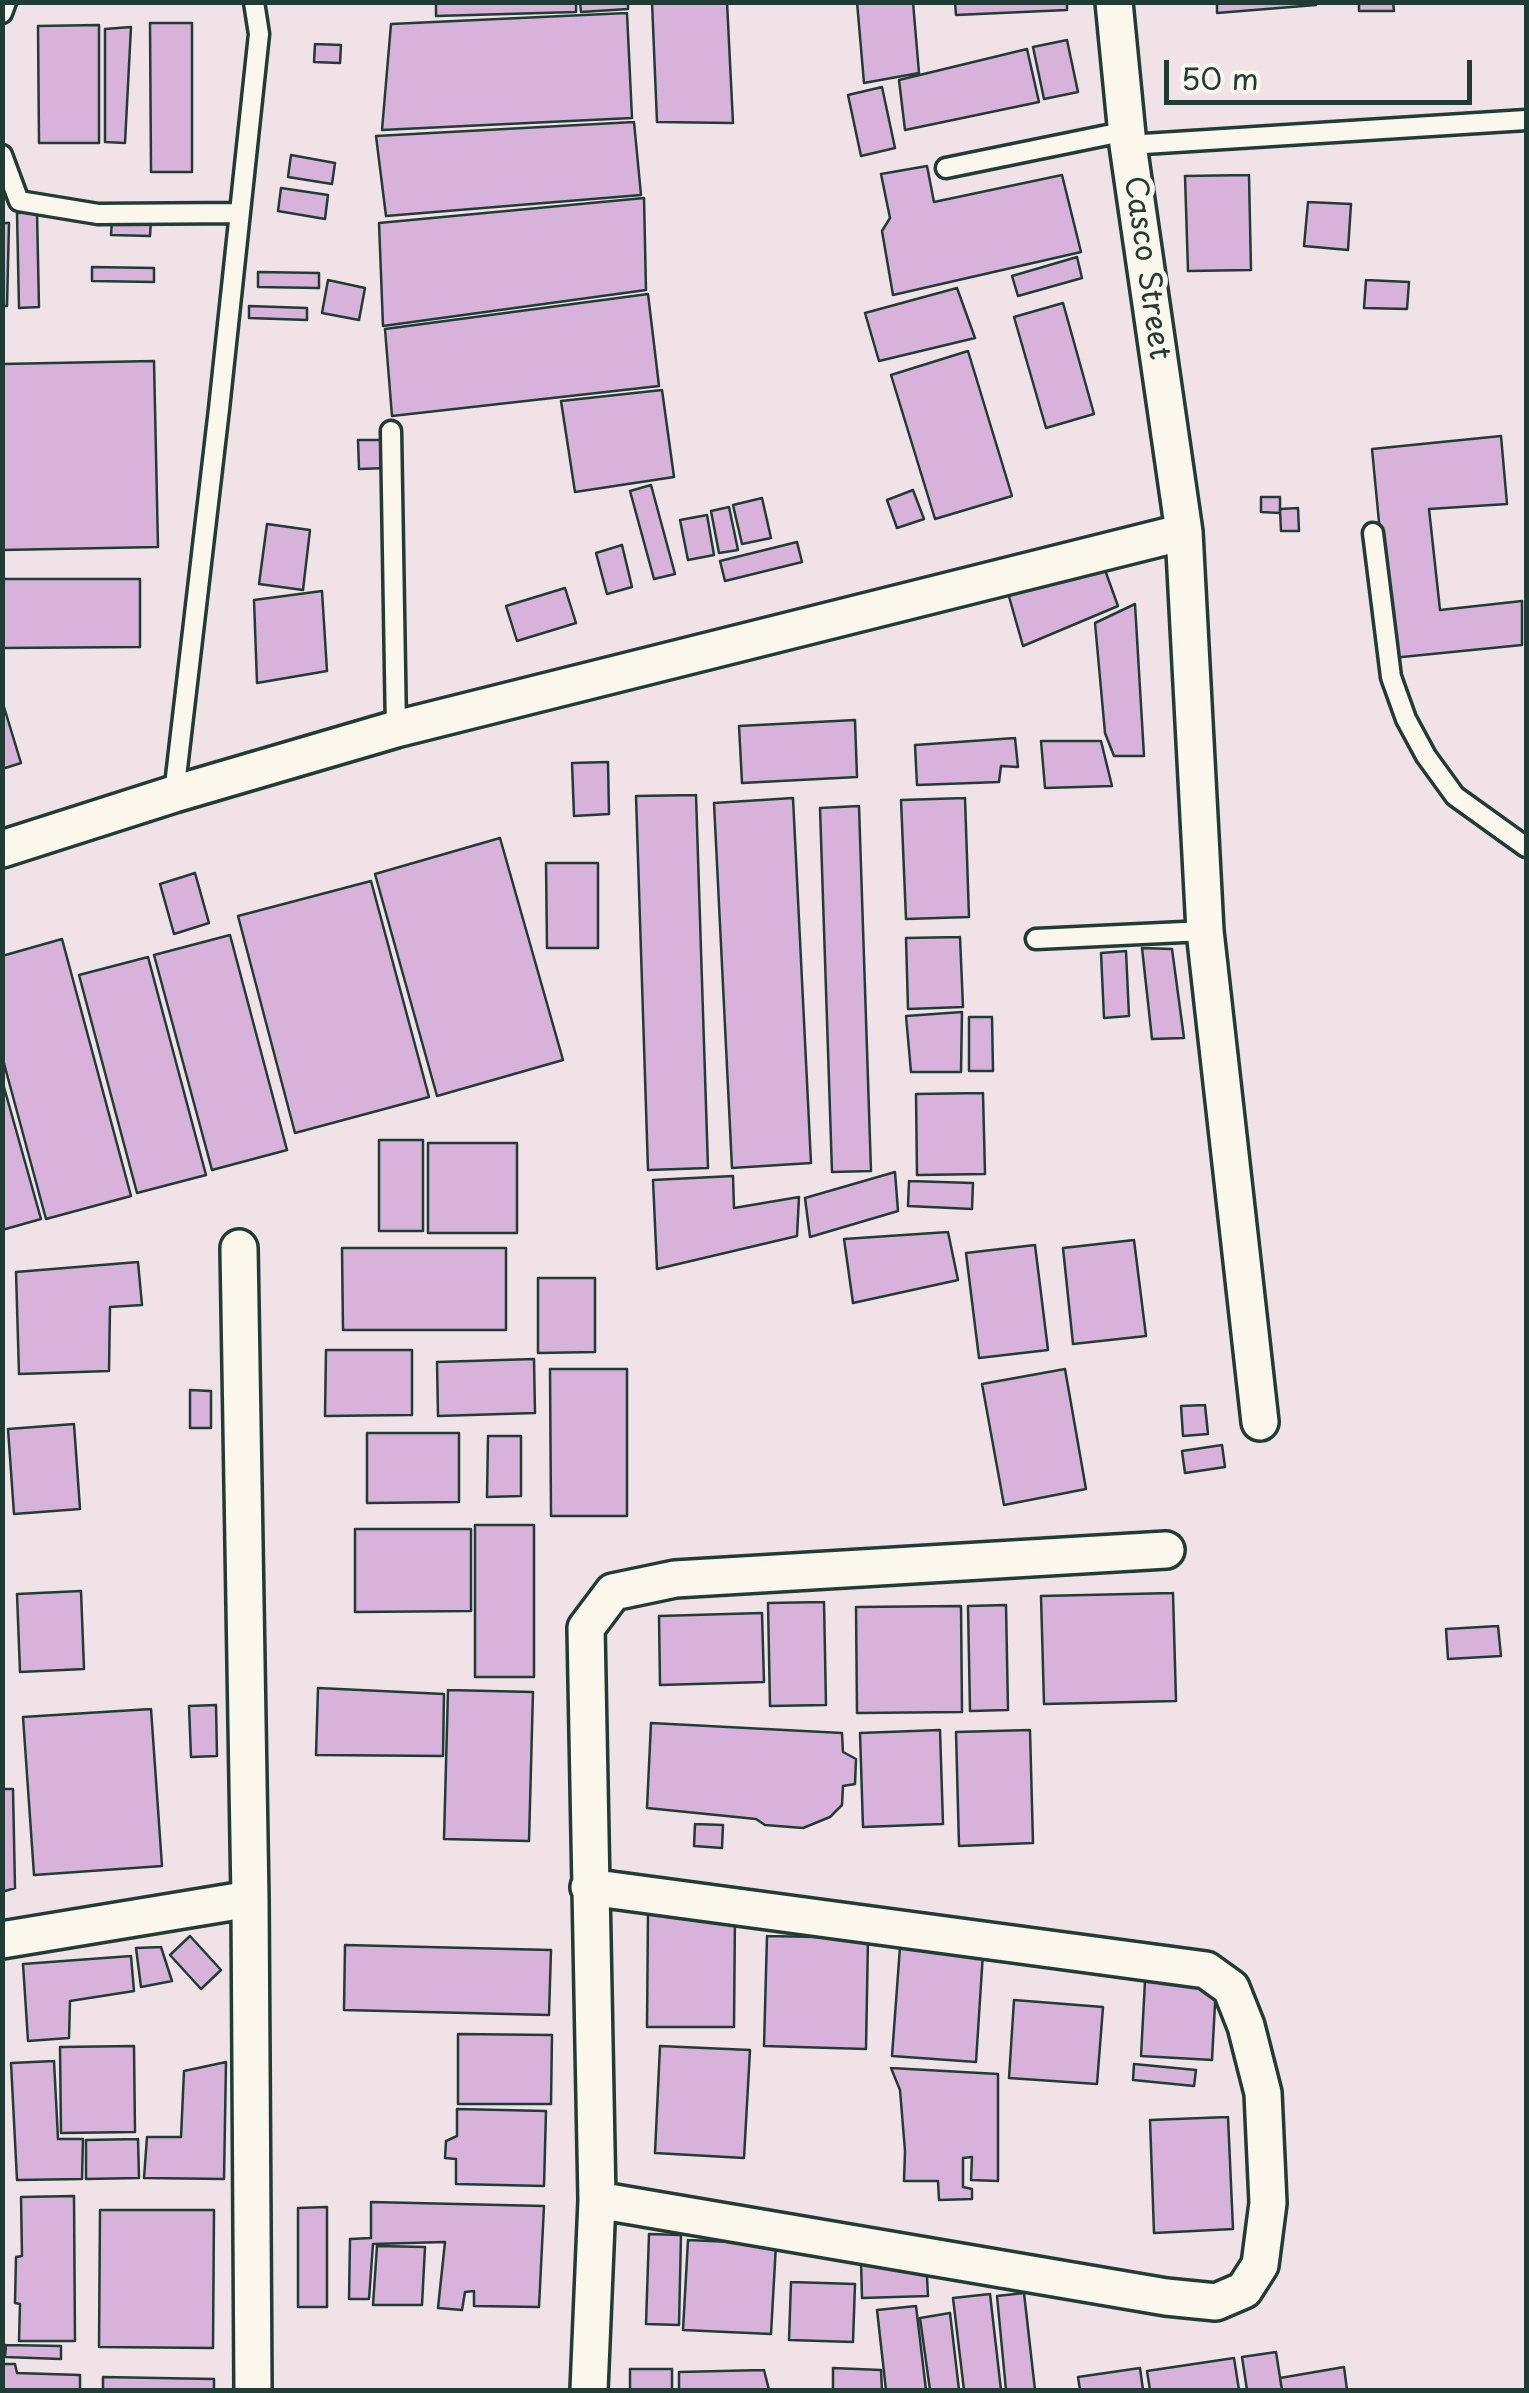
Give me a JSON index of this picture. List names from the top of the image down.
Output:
{
  "streets": {
    "street": ["Casco Street"]
  },
  "scale_bar": "50 m"
}
